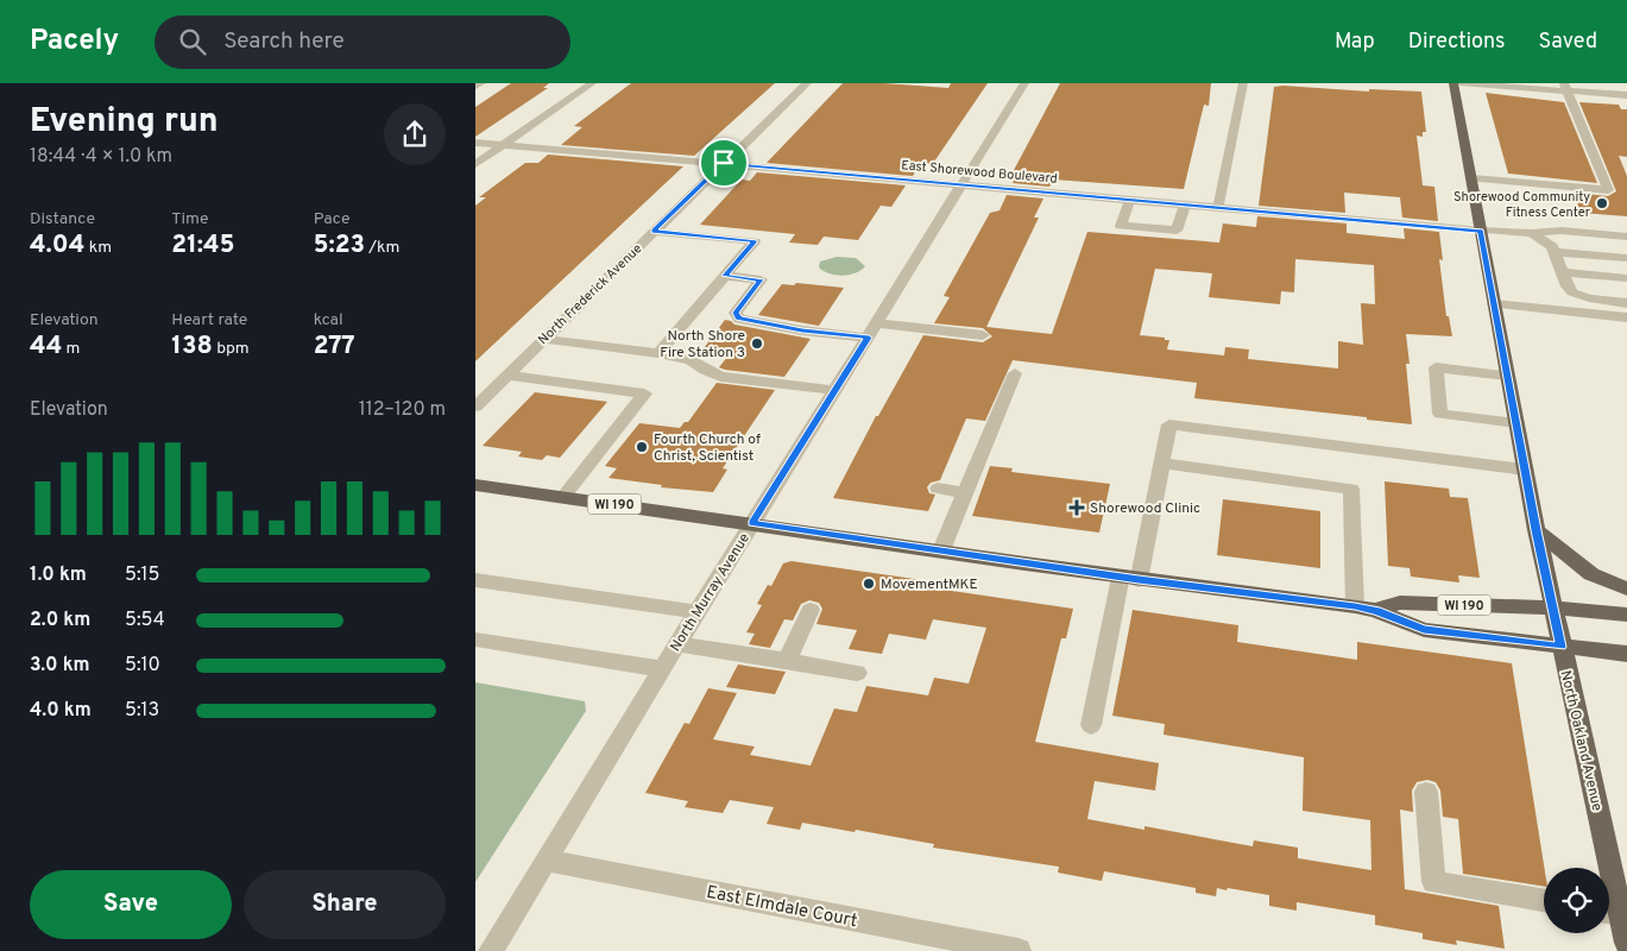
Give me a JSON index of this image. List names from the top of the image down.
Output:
{
  "streets": {
    "main road": ["WI 190", "North Oakland Avenue"],
    "street": [
      "East Shorewood Boulevard",
      "North Frederick Avenue",
      "North Murray Avenue",
      "East Elmdale Court"
    ]
  },
  "crossings": [
    ["East Shorewood Boulevard", "North Frederick Avenue"],
    ["East Shorewood Boulevard", "North Murray Avenue"],
    ["East Shorewood Boulevard", "North Oakland Avenue"],
    ["WI 190", "North Murray Avenue"],
    ["WI 190", "North Oakland Avenue"],
    ["North Murray Avenue", "East Elmdale Court"]
  ],
  "places": {
    "other": [
      "Shorewood Community Fitness Center",
      "North Shore Fire Station 3",
      "Fourth Church of Christ, Scientist",
      "MovementMKE"
    ],
    "health": ["Shorewood Clinic"]
  },
  "page": {
    "header": "Pacely",
    "search": "Search here",
    "nav": ["Map", "Directions", "Saved"],
    "heading": ["Evening run", "18:44 · 4 × 1.0 km"],
    "stats": [
      ["Distance", "4.04 km"],
      ["Time", "21:45"],
      ["Pace", "5:23 /km"],
      ["Elevation", "44 m"],
      ["Heart rate", "138 bpm"],
      ["kcal", "277"]
    ],
    "chart": ["Elevation", "112–120 m"],
    "list": [
      {
        "name": "1.0 km",
        "note": "5:15"
      },
      {
        "name": "2.0 km",
        "note": "5:54"
      },
      {
        "name": "3.0 km",
        "note": "5:10"
      },
      {
        "name": "4.0 km",
        "note": "5:13"
      }
    ],
    "buttons": ["Save", "Share"]
  }
}
